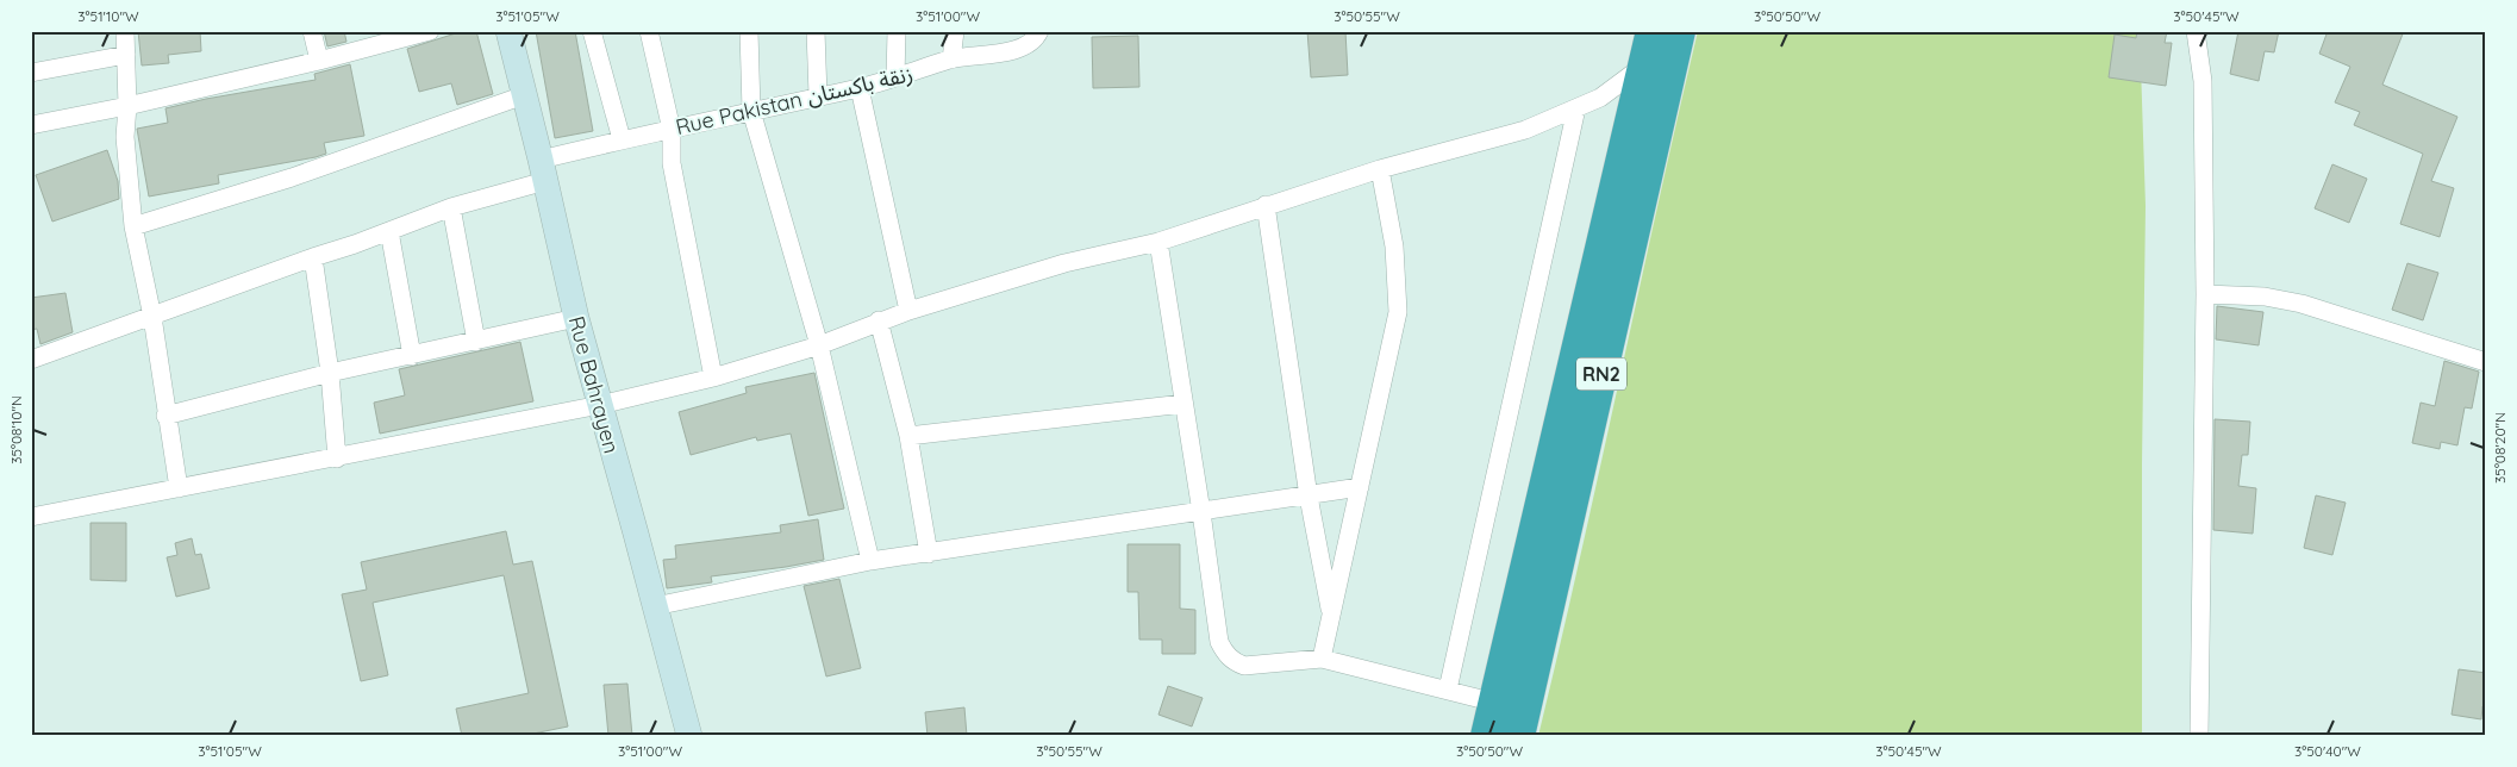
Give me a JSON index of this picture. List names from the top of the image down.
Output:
{
  "streets": {
    "highway": ["RN2"],
    "street": ["Rue Pakistan زنقة باكستان", "Rue Bahrayen"]
  },
  "crossings": [
    ["Rue Pakistan زنقة باكستان", "Rue Bahrayen"]
  ],
  "coordinates": [
    "3°51'10\"W",
    "3°51'05\"W",
    "3°51'00\"W",
    "3°50'55\"W",
    "3°50'50\"W",
    "3°50'45\"W",
    "35°08'10\"N",
    "35°08'20\"N",
    "3°50'40\"W"
  ]
}
